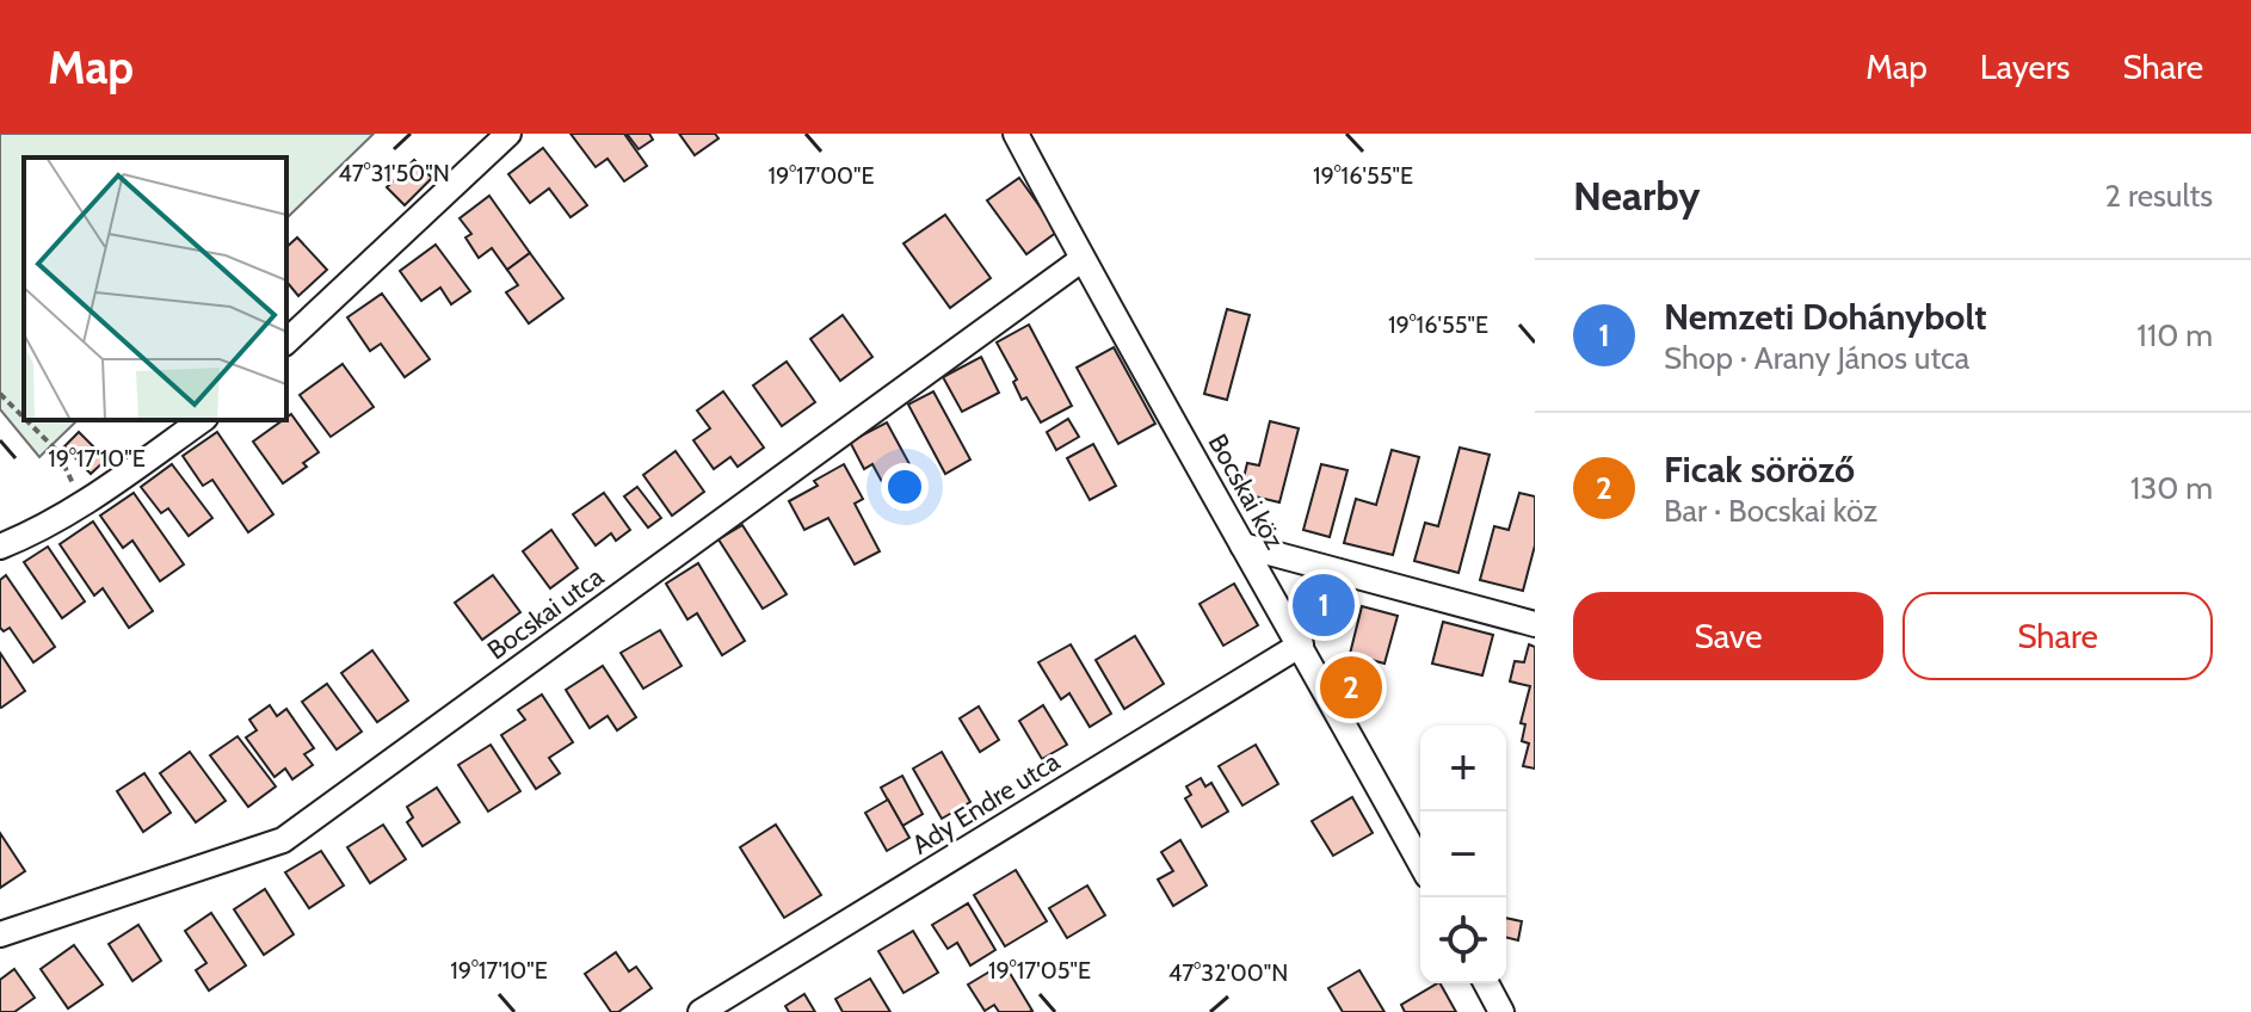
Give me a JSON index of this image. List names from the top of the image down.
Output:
{
  "streets": {
    "street": ["Bocskai köz", "Bocskai utca", "Ady Endre utca"]
  },
  "crossings": [
    ["Bocskai köz", "Bocskai utca"],
    ["Bocskai köz", "Ady Endre utca"]
  ],
  "page": {
    "header": "Map",
    "nav": ["Map", "Layers", "Share"],
    "heading": ["Nearby", "2 results"],
    "list": [
      {
        "mark": "1",
        "name": "Nemzeti Dohánybolt",
        "note": "Shop · Arany János utca",
        "value": "110 m"
      },
      {
        "mark": "2",
        "name": "Ficak söröző",
        "note": "Bar · Bocskai köz",
        "value": "130 m"
      }
    ],
    "buttons": ["Save", "Share"],
    "pins": ["1", "2"],
    "map_buttons": ["+", "−"]
  },
  "coordinates": [
    "47°31'50\"N",
    "19°17'00\"E",
    "19°16'55\"E",
    "19°17'10\"E",
    "19°17'05\"E",
    "47°32'00\"N"
  ]
}
